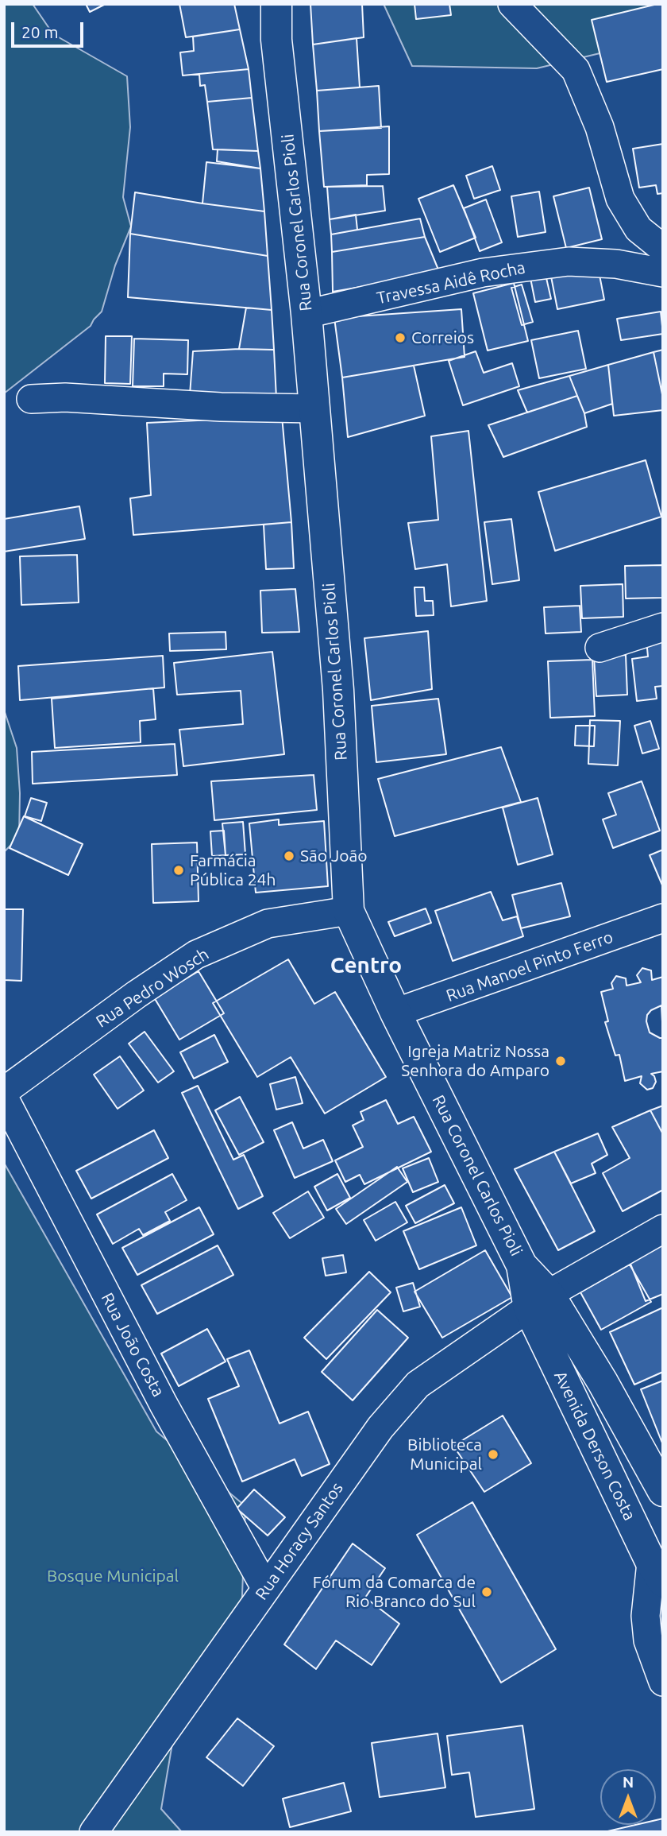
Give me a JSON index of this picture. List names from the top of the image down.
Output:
{
  "streets": {
    "main road": ["Rua Coronel Carlos Pioli", "Avenida Derson Costa"],
    "street": [
      "Travessa Aidê Rocha",
      "Rua Manoel Pinto Ferro",
      "Rua Pedro Wosch",
      "Rua João Costa",
      "Rua Horacy Santos"
    ]
  },
  "crossings": [
    ["Rua Coronel Carlos Pioli", "Travessa Aidê Rocha"],
    ["Rua Coronel Carlos Pioli", "Rua Manoel Pinto Ferro"],
    ["Rua Coronel Carlos Pioli", "Rua Pedro Wosch"],
    ["Rua Coronel Carlos Pioli", "Avenida Derson Costa"],
    ["Rua Coronel Carlos Pioli", "Rua Horacy Santos"],
    ["Rua João Costa", "Rua Horacy Santos"],
    ["Avenida Derson Costa", "Rua Horacy Santos"]
  ],
  "districts": ["Centro"],
  "parks": ["Bosque Municipal"],
  "places": [
    "Correios",
    "São João",
    "Farmácia Pública 24h",
    "Igreja Matriz Nossa Senhora do Amparo",
    "Biblioteca Municipal",
    "Fórum da Comarca de Rio Branco do Sul"
  ],
  "scale_bar": "20 m",
  "north": "top"
}
